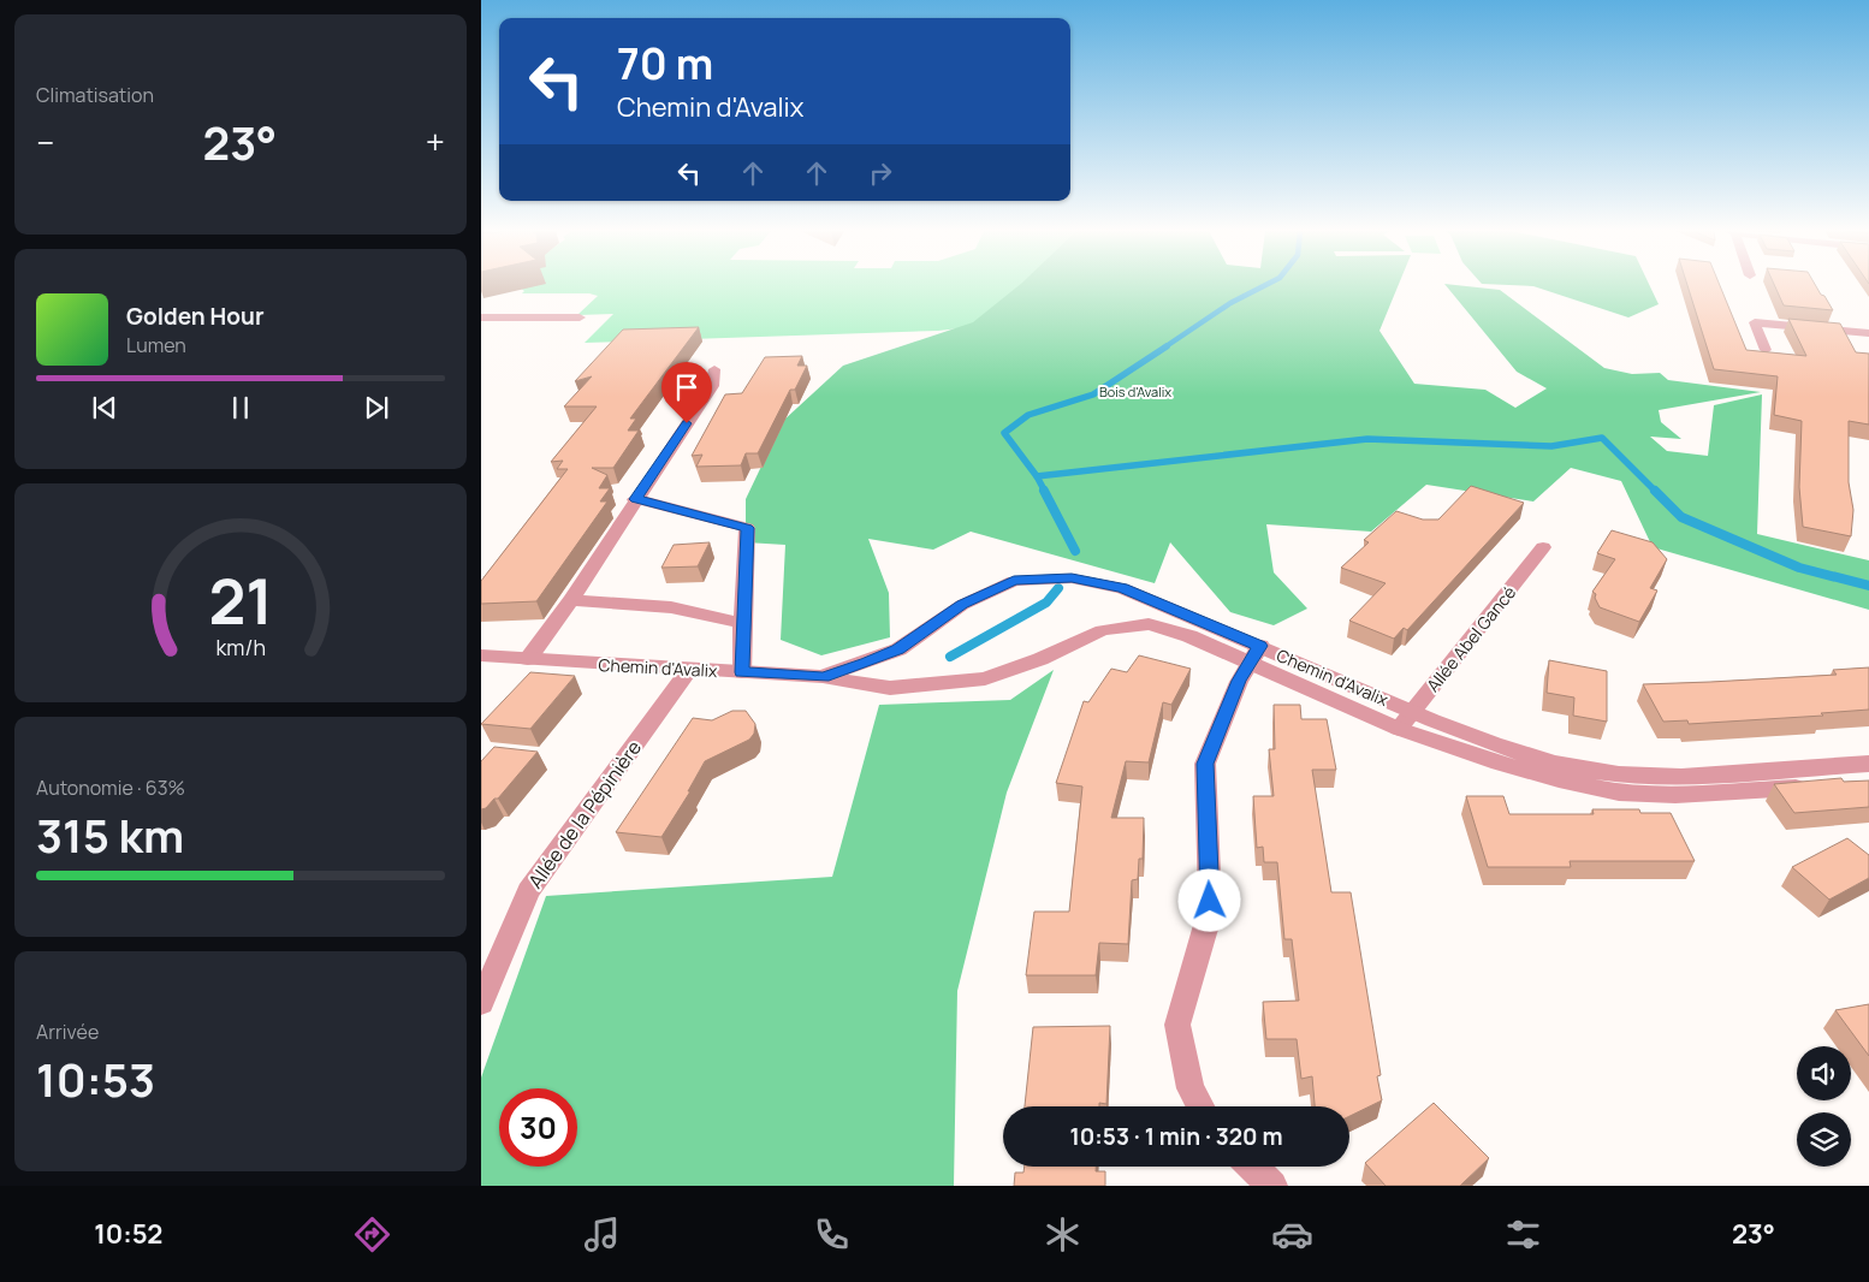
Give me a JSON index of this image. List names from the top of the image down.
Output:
{
  "streets": {
    "street": ["Allée Abel Gancé", "Chemin d'Avalix", "Allée de la Pépinière"]
  },
  "crossings": [
    ["Allée Abel Gancé", "Chemin d'Avalix"],
    ["Chemin d'Avalix", "Allée de la Pépinière"]
  ],
  "parks": ["Bois d'Avalix"],
  "page": {
    "tile": [
      "Climatisation",
      ["Autonomie · 63%", "315 km"],
      ["Arrivée", "10:53"]
    ],
    "turn": ["70 m", "Chemin d'Avalix"],
    "heat": ["−", "23°", "+"],
    "song": ["Golden Hour", "Lumen"],
    "limit": "30",
    "trip": "10:53 · 1 min · 320 m",
    "tabs": ["10:52", "23°"],
    "gauge": ["21", "km/h"]
  }
}
